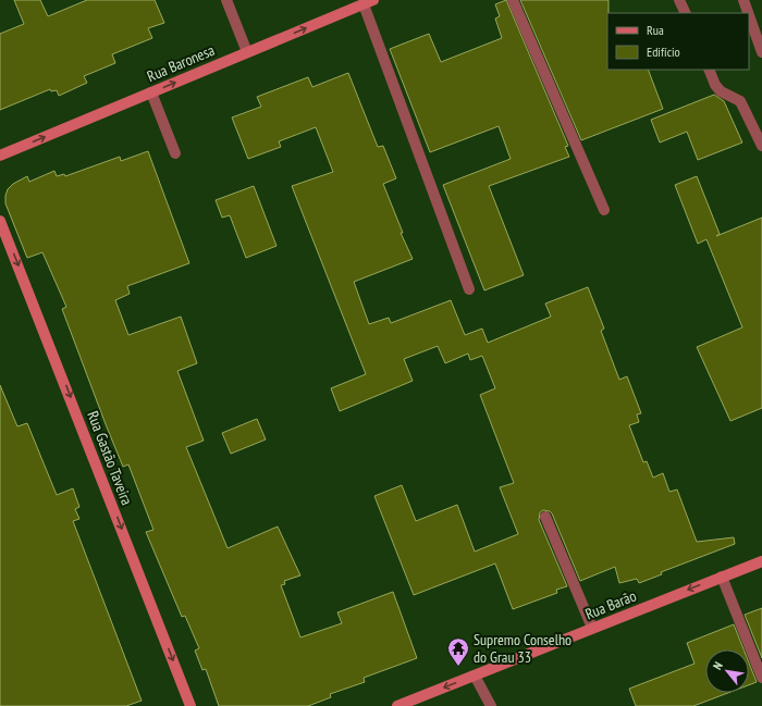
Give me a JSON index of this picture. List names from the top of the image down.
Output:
{
  "streets": {
    "street": ["Rua Baronesa", "Rua Gastão Taveira", "Rua Barão"]
  },
  "one_way": ["Rua Baronesa", "Rua Gastão Taveira", "Rua Barão"],
  "places": {
    "temple": ["Supremo Conselho do Grau 33"]
  },
  "legend": ["Rua", "Edifício"],
  "north": "top left"
}
